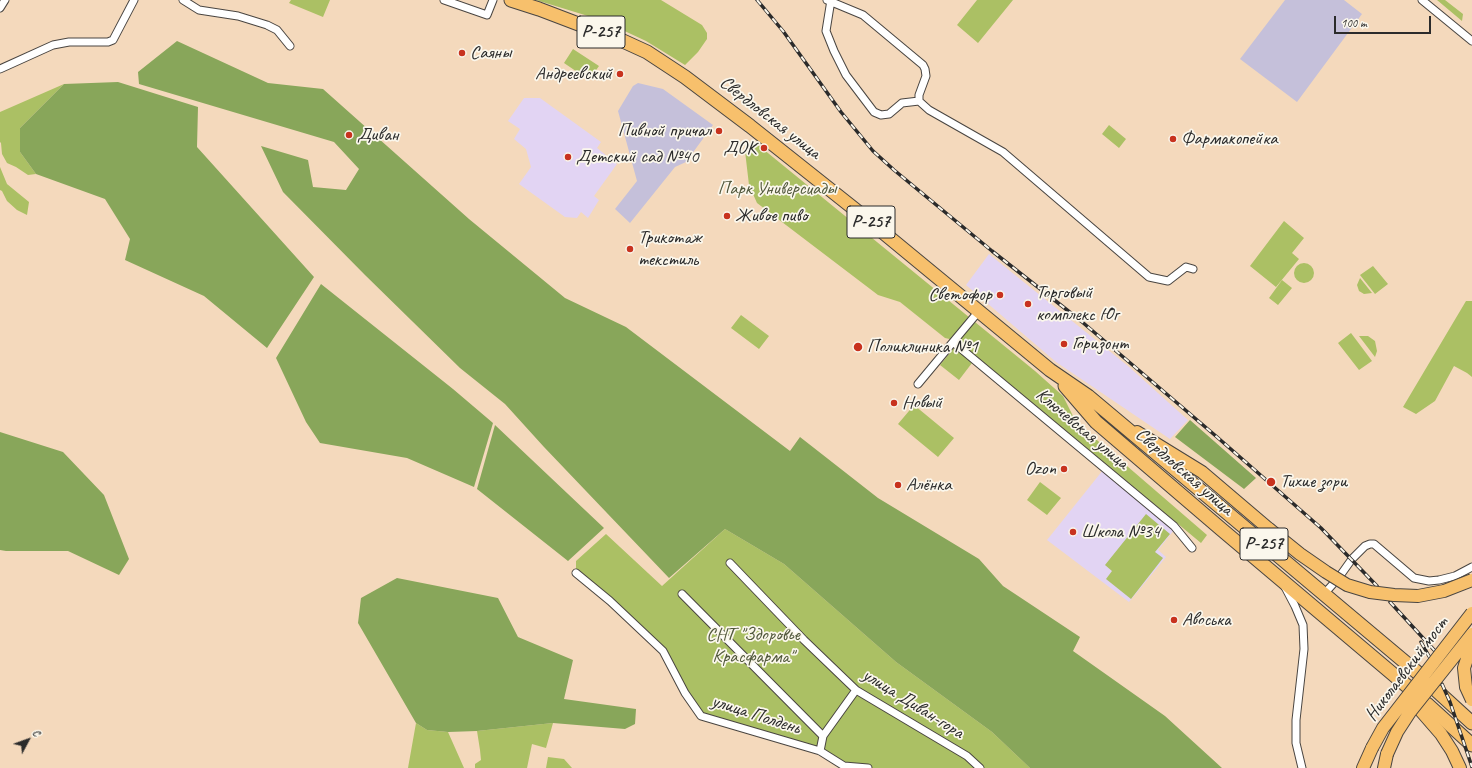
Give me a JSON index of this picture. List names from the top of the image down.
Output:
{
  "streets": {
    "highway": ["Р-257", "Свердловская улица"],
    "main road": ["Николаевский мост"],
    "street": ["Ключевская улица", "улица Диван-гора", "улица Полдень"]
  },
  "parks": ["Парк Универсиады", "СНТ \"Здоровье Красфарма\""],
  "places": [
    "Саяны",
    "Андреевский",
    "Пивной причал",
    "Диван",
    "Фармакопейка",
    "ДОК",
    "Детский сад №40",
    "Живое пиво",
    "Трикотаж текстиль",
    "Светофор",
    "Торговый комплекс Юг",
    "Горизонт",
    "Поликлиника №1",
    "Новый",
    "Ozon",
    "Тихие зори",
    "Алёнка",
    "Школа №34",
    "Авоська"
  ],
  "scale_bar": "100 m",
  "north": "top right"
}
